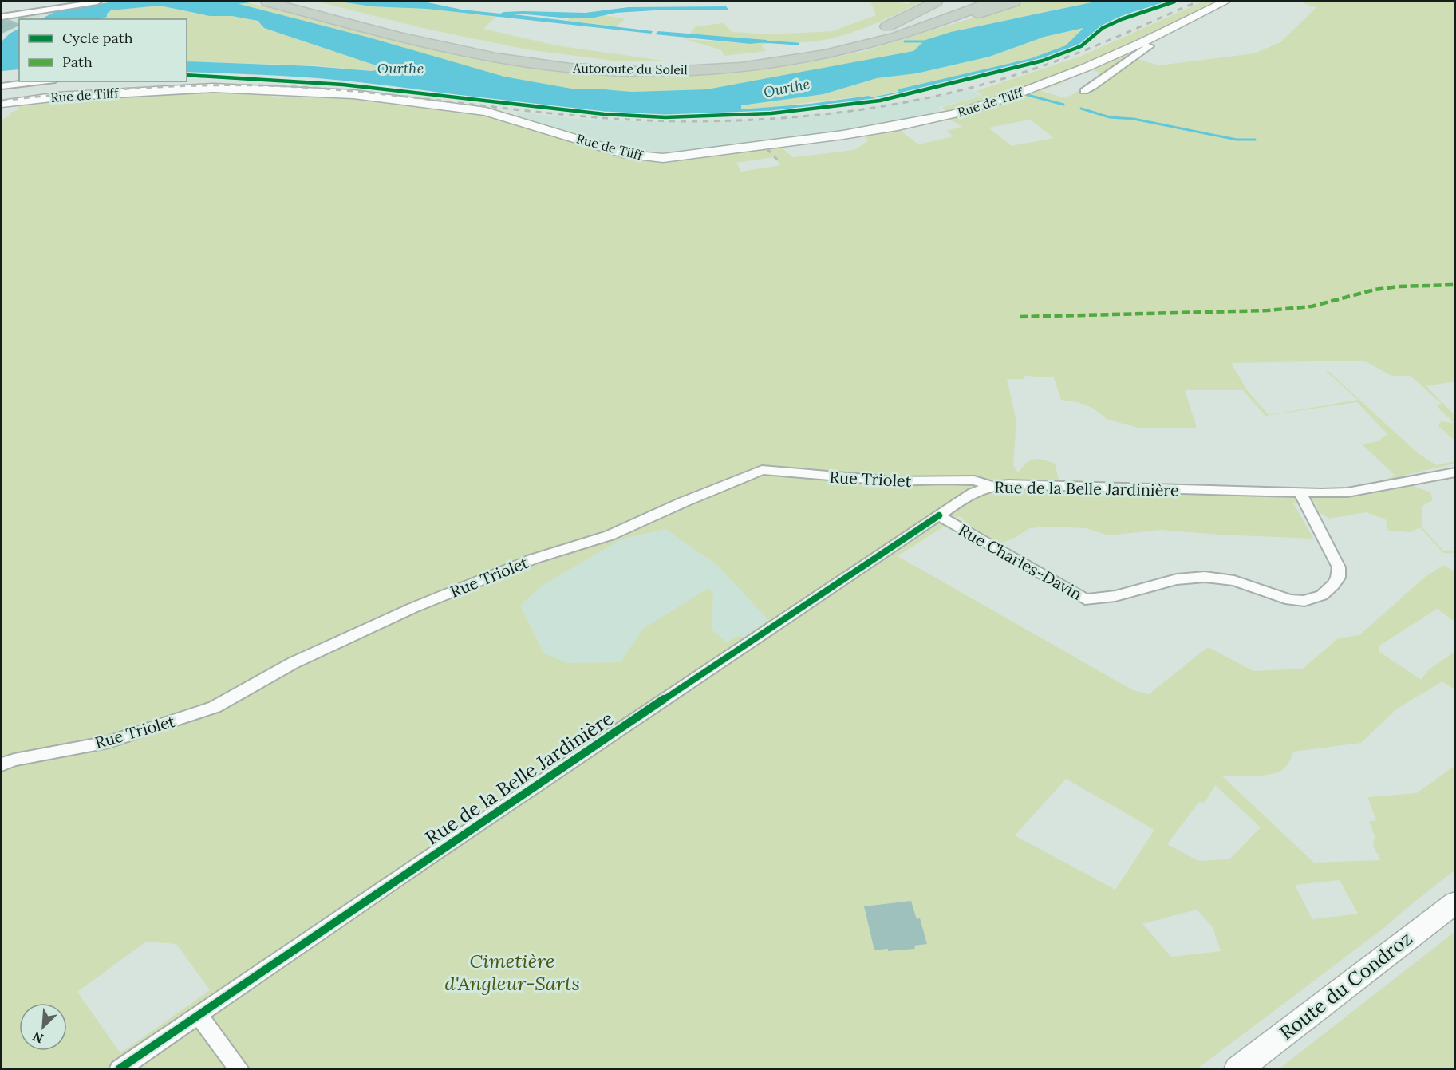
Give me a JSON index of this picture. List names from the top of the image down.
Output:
{
  "streets": {
    "highway": ["Autoroute du Soleil"],
    "main road": ["Rue de Tilff", "Route du Condroz"],
    "street": ["Rue Triolet", "Rue de la Belle Jardinière", "Rue Charles-Davin"]
  },
  "crossings": [
    ["Rue Triolet", "Rue de la Belle Jardinière"],
    ["Rue de la Belle Jardinière", "Rue Charles-Davin"]
  ],
  "water": ["Ourthe"],
  "parks": ["Cimetière d'Angleur-Sarts"],
  "legend": ["Cycle path", "Path"],
  "north": "bottom left"
}
